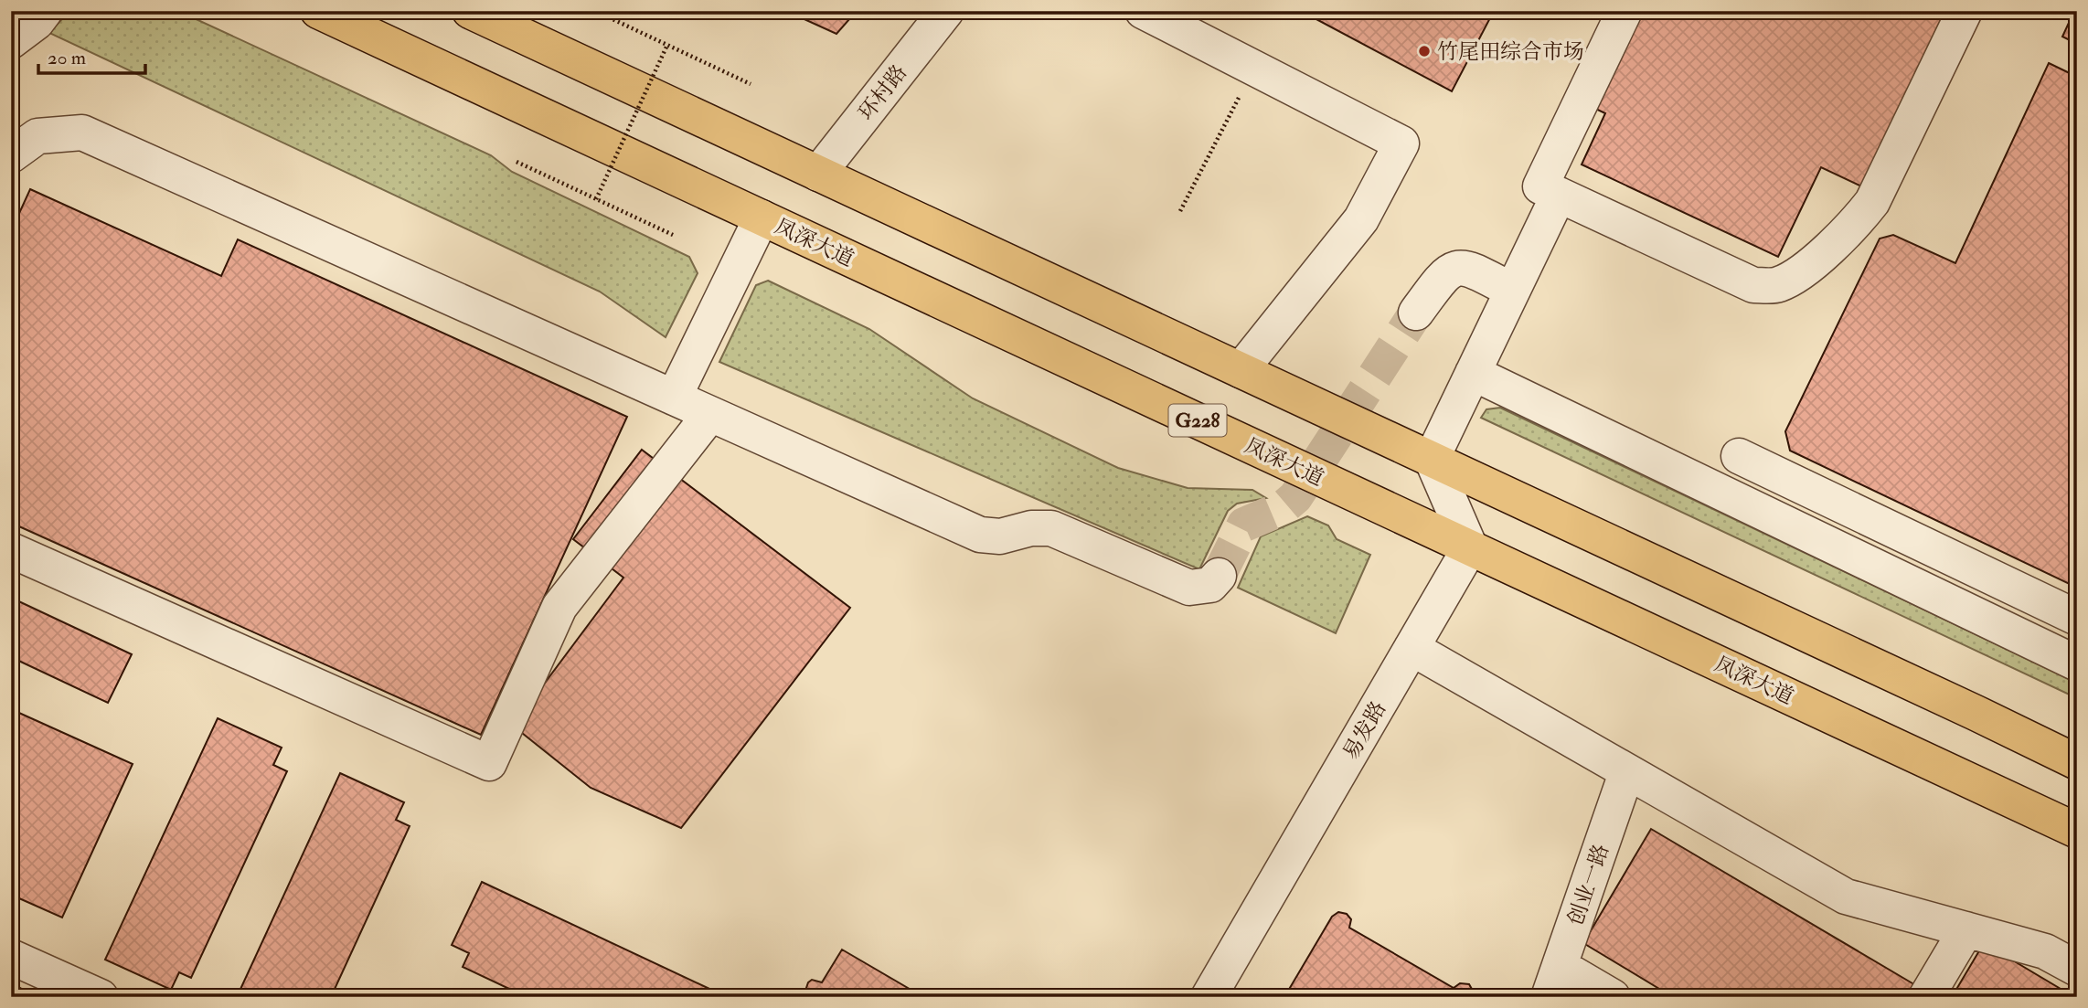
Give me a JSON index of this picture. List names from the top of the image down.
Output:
{
  "streets": {
    "highway": ["凤深大道", "G228"],
    "street": ["环村路", "易发路", "创业一路"]
  },
  "crossings": [
    ["凤深大道", "易发路"]
  ],
  "places": ["竹尾田综合市场"],
  "scale_bar": "20 m"
}
